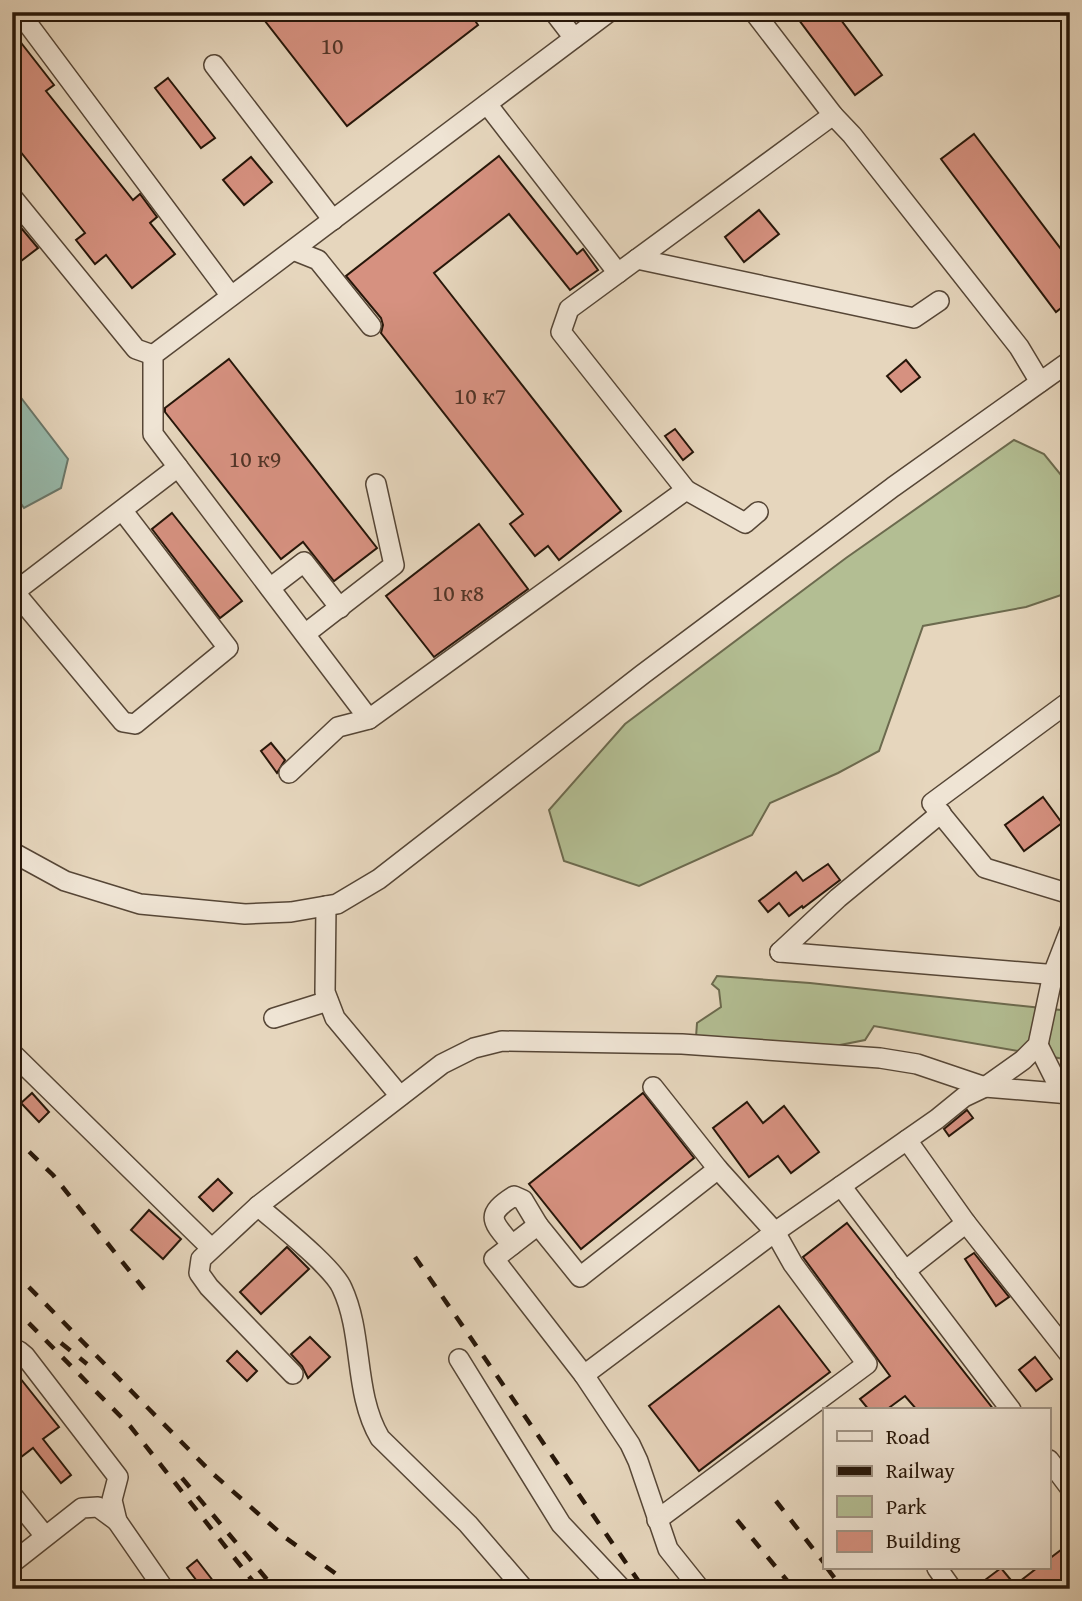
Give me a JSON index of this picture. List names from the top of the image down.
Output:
{
  "house_numbers": [
    "10",
    "10 к7",
    "10 к9",
    "10 к8"
  ],
  "legend": [
    "Road",
    "Railway",
    "Park",
    "Building"
  ]
}
